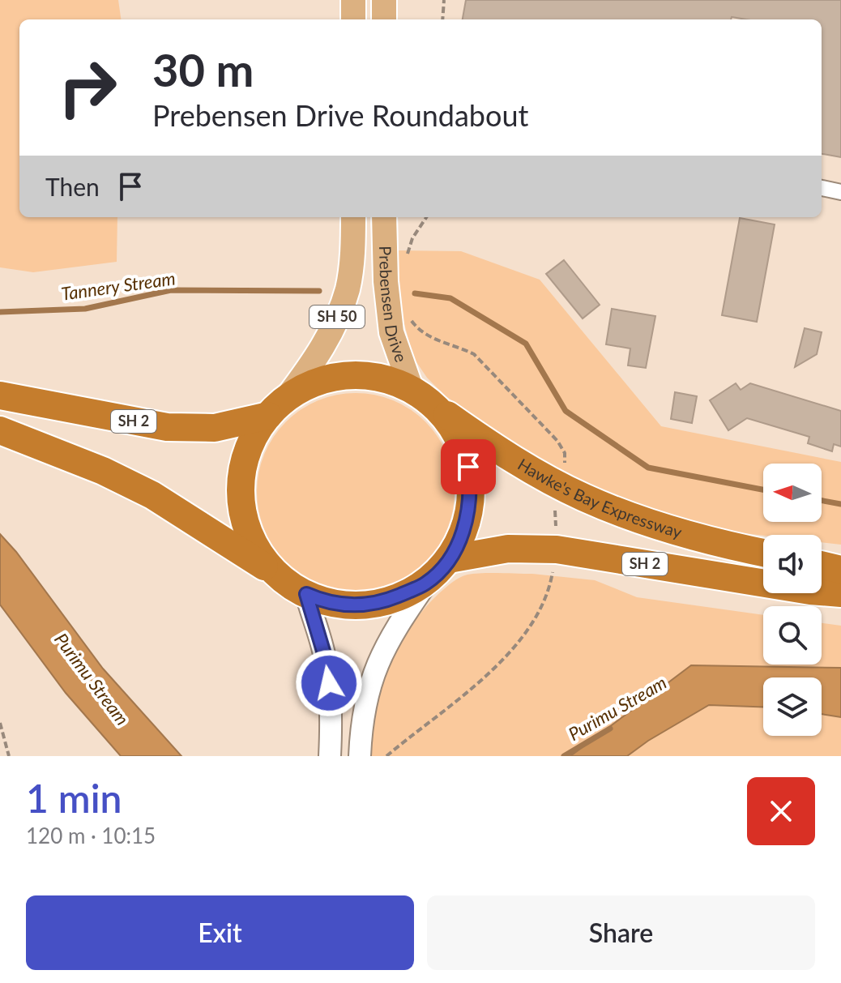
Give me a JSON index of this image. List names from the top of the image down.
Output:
{
  "streets": {
    "highway": ["SH 50", "SH 2", "Hawke's Bay Expressway"],
    "main road": ["Prebensen Drive"]
  },
  "crossings": [
    ["Prebensen Drive", "SH 50"],
    ["Prebensen Drive", "SH 2"],
    ["Prebensen Drive", "Hawke's Bay Expressway"],
    ["SH 50", "SH 2"],
    ["SH 50", "Hawke's Bay Expressway"],
    ["SH 2", "Hawke's Bay Expressway"]
  ],
  "water": ["Tannery Stream", "Purimu Stream"],
  "north": "left",
  "page": {
    "turn": ["30 m", "Prebensen Drive Roundabout"],
    "then": "Then",
    "heading": ["1 min", "120 m · 10:15"],
    "buttons": ["Exit", "Share"]
  }
}
